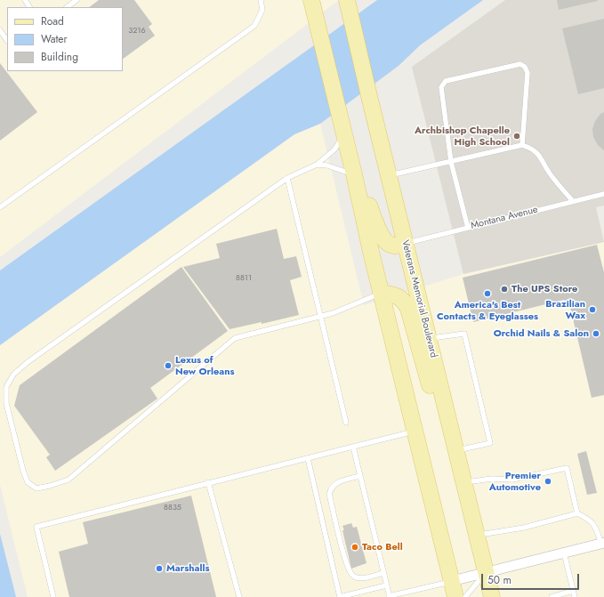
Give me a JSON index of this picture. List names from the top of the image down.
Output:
{
  "streets": {
    "main road": ["Veterans Memorial Boulevard"],
    "lane": ["Montana Avenue"]
  },
  "crossings": [
    ["Montana Avenue", "Veterans Memorial Boulevard"]
  ],
  "places": [
    "Archbishop Chapelle High School",
    "The UPS Store",
    "America's Best Contacts & Eyeglasses",
    "Brazilian Wax",
    "Orchid Nails & Salon",
    "Lexus of New Orleans",
    "Premier Automotive",
    "Taco Bell",
    "Marshalls"
  ],
  "house_numbers": ["3216", "8811", "8835"],
  "legend": ["Road", "Water", "Building"],
  "scale_bar": "50 m"
}
